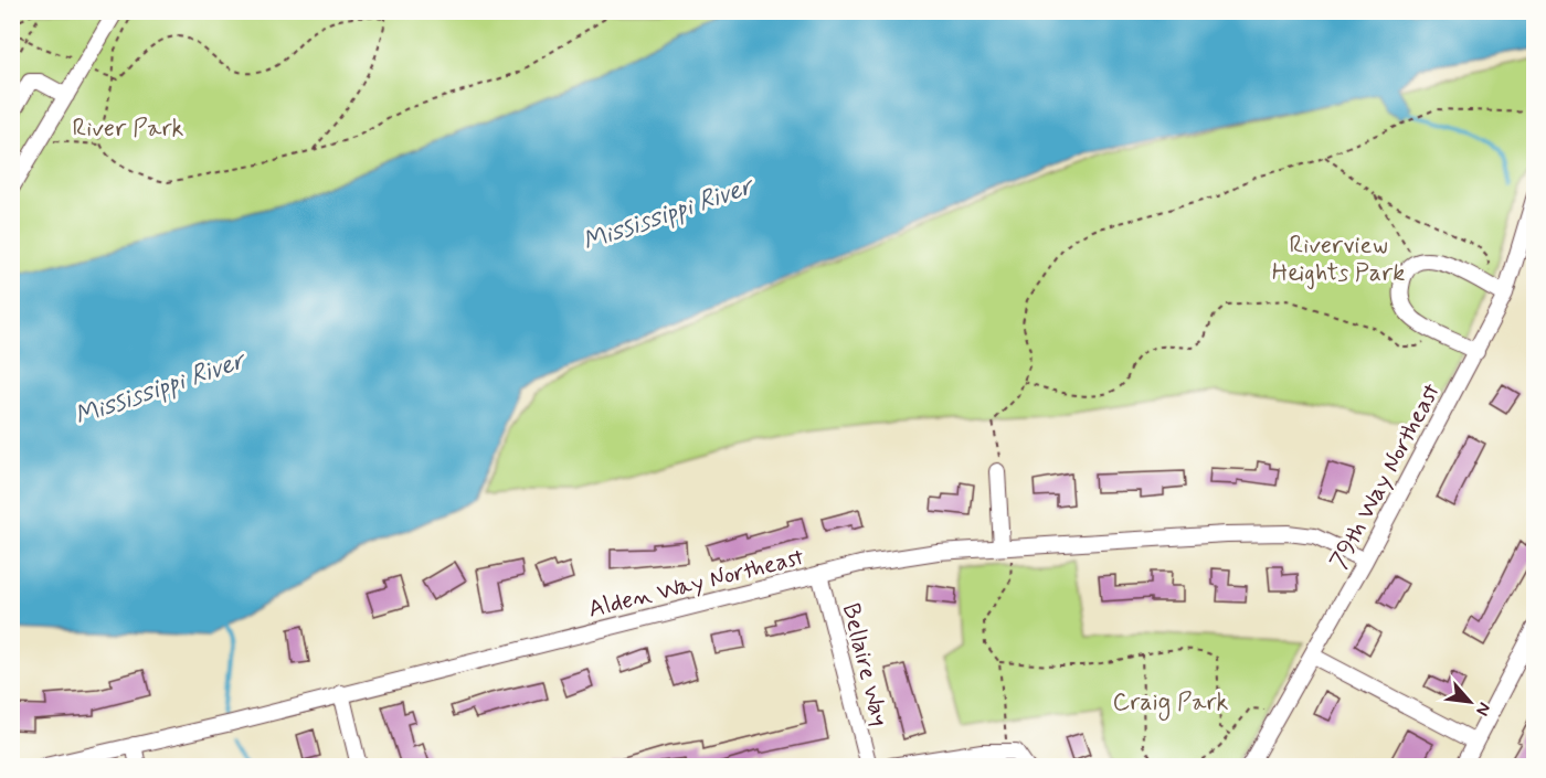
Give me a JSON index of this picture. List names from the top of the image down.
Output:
{
  "streets": {
    "street": ["79th Way Northeast", "Alden Way Northeast", "Bellaire Way"]
  },
  "crossings": [
    ["79th Way Northeast", "Alden Way Northeast"],
    ["Alden Way Northeast", "Bellaire Way"]
  ],
  "water": ["Mississippi River"],
  "parks": ["River Park", "Riverview Heights Park", "Craig Park"],
  "north": "bottom right"
}
